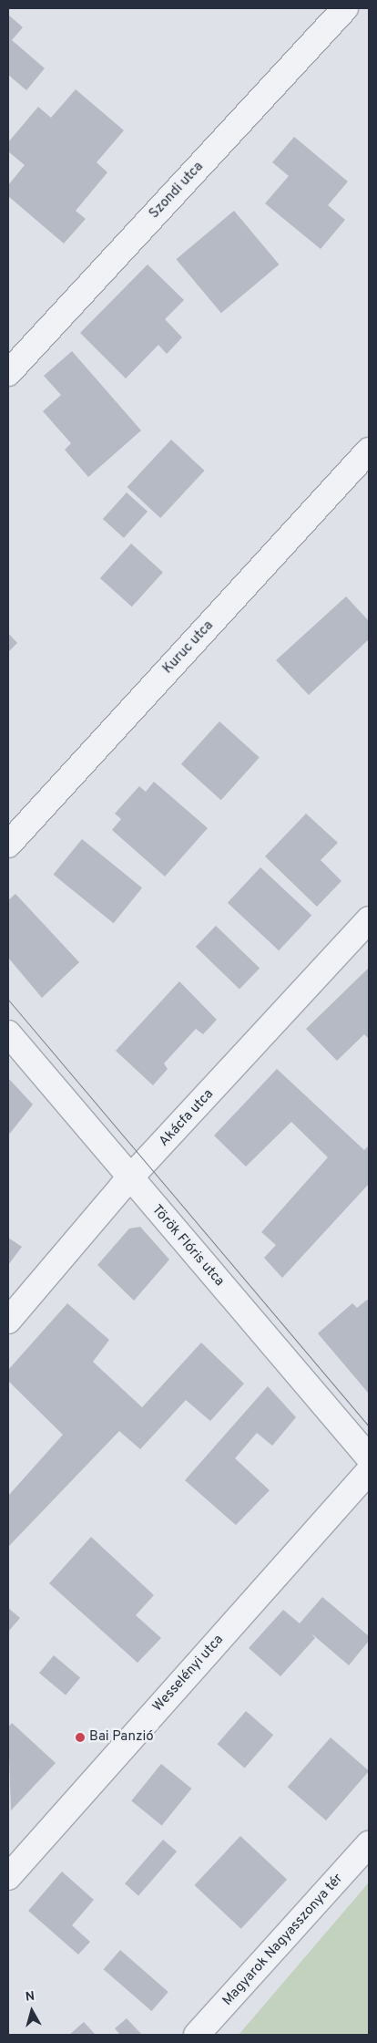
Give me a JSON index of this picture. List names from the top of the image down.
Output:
{
  "streets": {
    "street": [
      "Szondi utca",
      "Kuruc utca",
      "Akácfa utca",
      "Török Flóris utca",
      "Wesselényi utca",
      "Magyarok Nagyasszonya tér"
    ]
  },
  "crossings": [
    ["Akácfa utca", "Török Flóris utca"]
  ],
  "places": ["Bai Panzió"],
  "north": "top"
}
